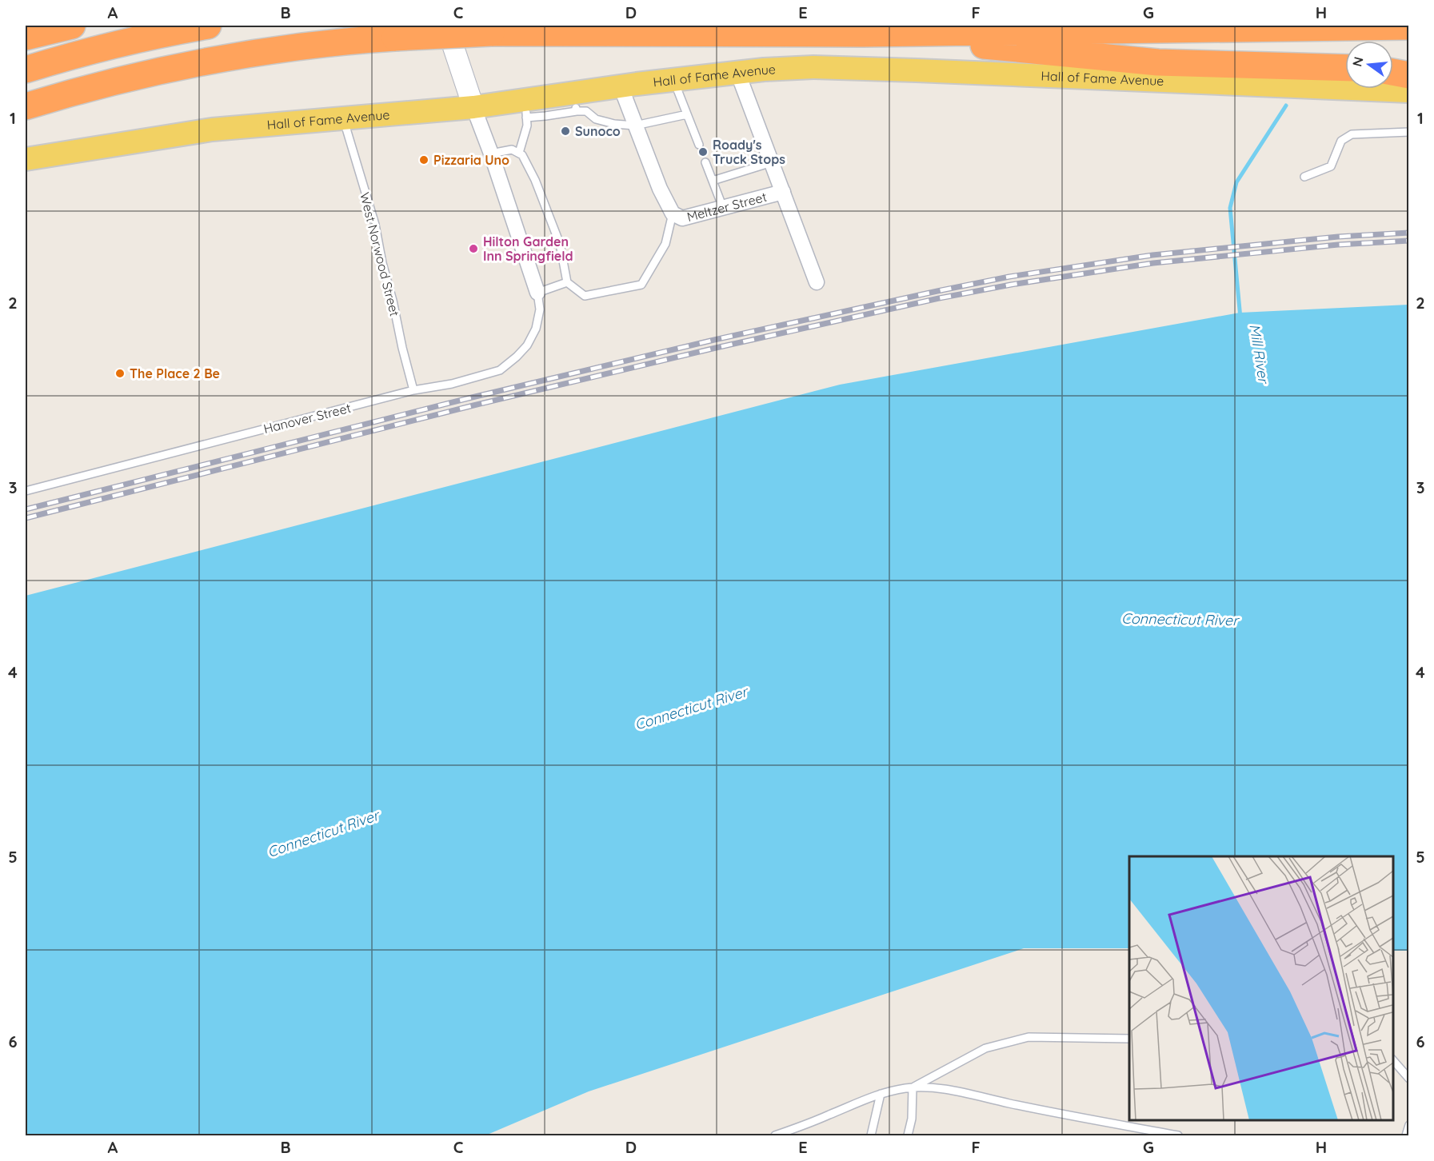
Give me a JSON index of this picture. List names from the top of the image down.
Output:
{
  "streets": {
    "main road": ["Hall of Fame Avenue"],
    "street": ["Meltzer Street"],
    "lane": ["West Norwood Street", "Hanover Street"]
  },
  "crossings": [
    ["Hall of Fame Avenue", "West Norwood Street"],
    ["West Norwood Street", "Hanover Street"]
  ],
  "water": ["Mill River", "Connecticut River"],
  "places": [
    "Sunoco",
    "Roady's Truck Stops",
    "Pizzaria Uno",
    "Hilton Garden Inn Springfield",
    "The Place 2 Be"
  ],
  "north": "left",
  "grid": {
    "columns": [
      "A",
      "B",
      "C",
      "D",
      "E",
      "F",
      "G",
      "H"
    ],
    "rows": [
      "1",
      "2",
      "3",
      "4",
      "5",
      "6"
    ]
  }
}
